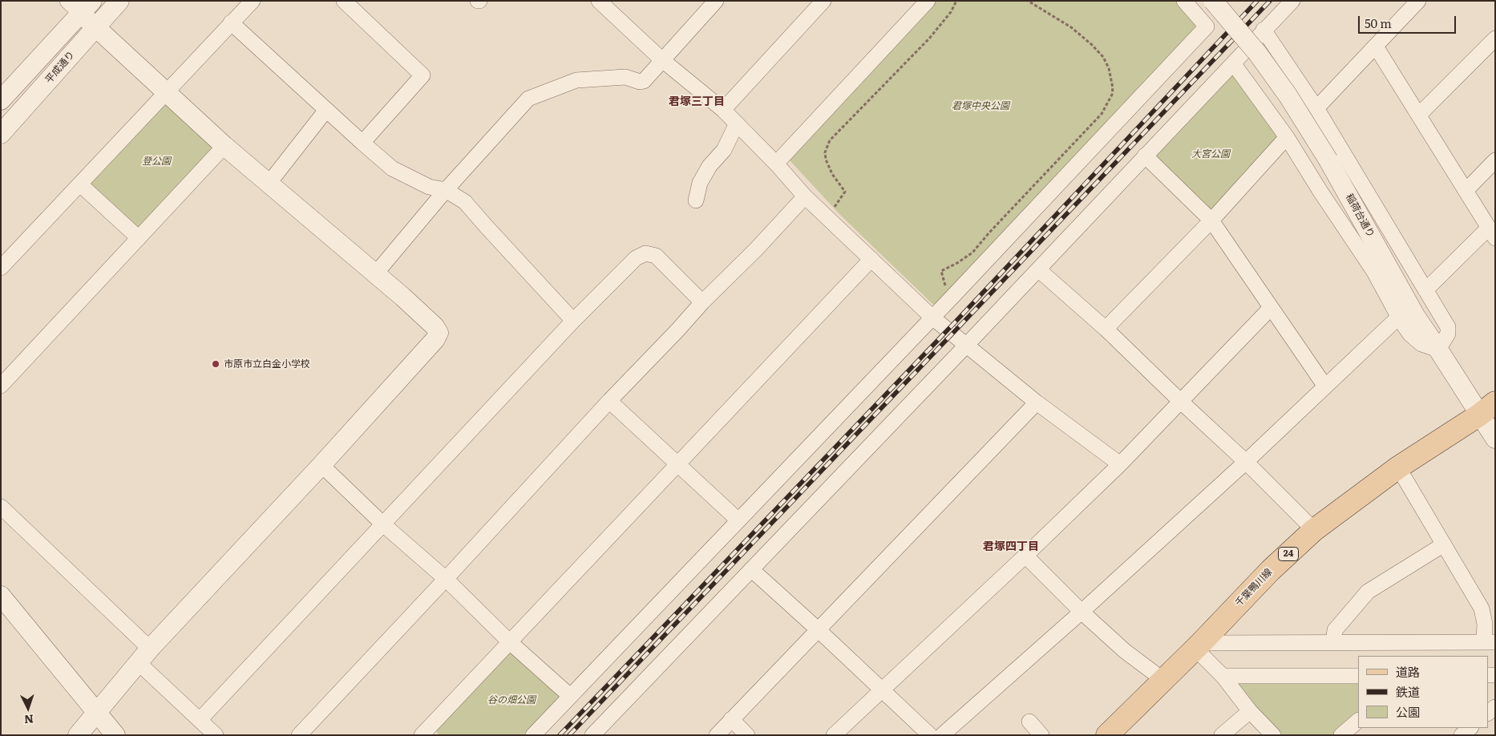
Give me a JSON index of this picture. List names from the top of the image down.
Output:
{
  "streets": {
    "main road": ["24", "千葉鴨川線"],
    "street": ["平成通り", "稲荷台通り"]
  },
  "crossings": [
    ["稲荷台通り", "千葉鴨川線"]
  ],
  "districts": ["君塚三丁目", "君塚四丁目"],
  "parks": [
    "君塚中央公園",
    "大宮公園",
    "登公園",
    "谷の畑公園"
  ],
  "places": ["市原市立白金小学校"],
  "legend": ["道路", "鉄道", "公園"],
  "scale_bar": "50 m",
  "north": "bottom"
}
